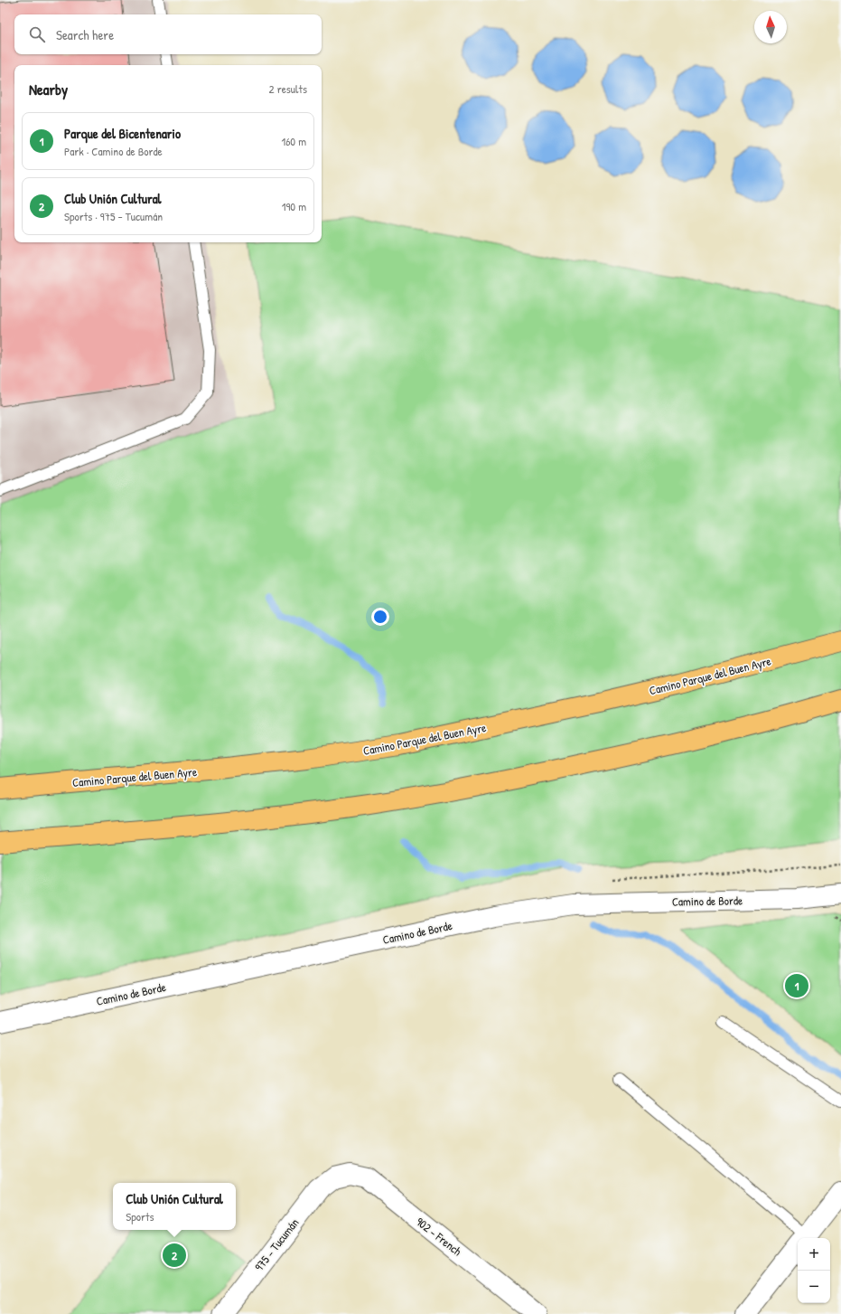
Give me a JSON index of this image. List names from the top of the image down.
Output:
{
  "streets": {
    "highway": ["Camino Parque del Buen Ayre"],
    "street": ["Camino de Borde", "902 - French", "975 - Tucumán"]
  },
  "crossings": [
    ["902 - French", "975 - Tucumán"]
  ],
  "north": "top",
  "page": {
    "search": "Search here",
    "heading": ["Nearby", "2 results"],
    "list": [
      {
        "mark": "1",
        "name": "Parque del Bicentenario",
        "note": "Park · Camino de Borde",
        "value": "160 m"
      },
      {
        "mark": "2",
        "name": "Club Unión Cultural",
        "note": "Sports · 975 - Tucumán",
        "value": "190 m"
      }
    ],
    "pins": ["1", "2"],
    "popup": ["Club Unión Cultural", "Sports"],
    "map_buttons": ["+", "−"]
  }
}
